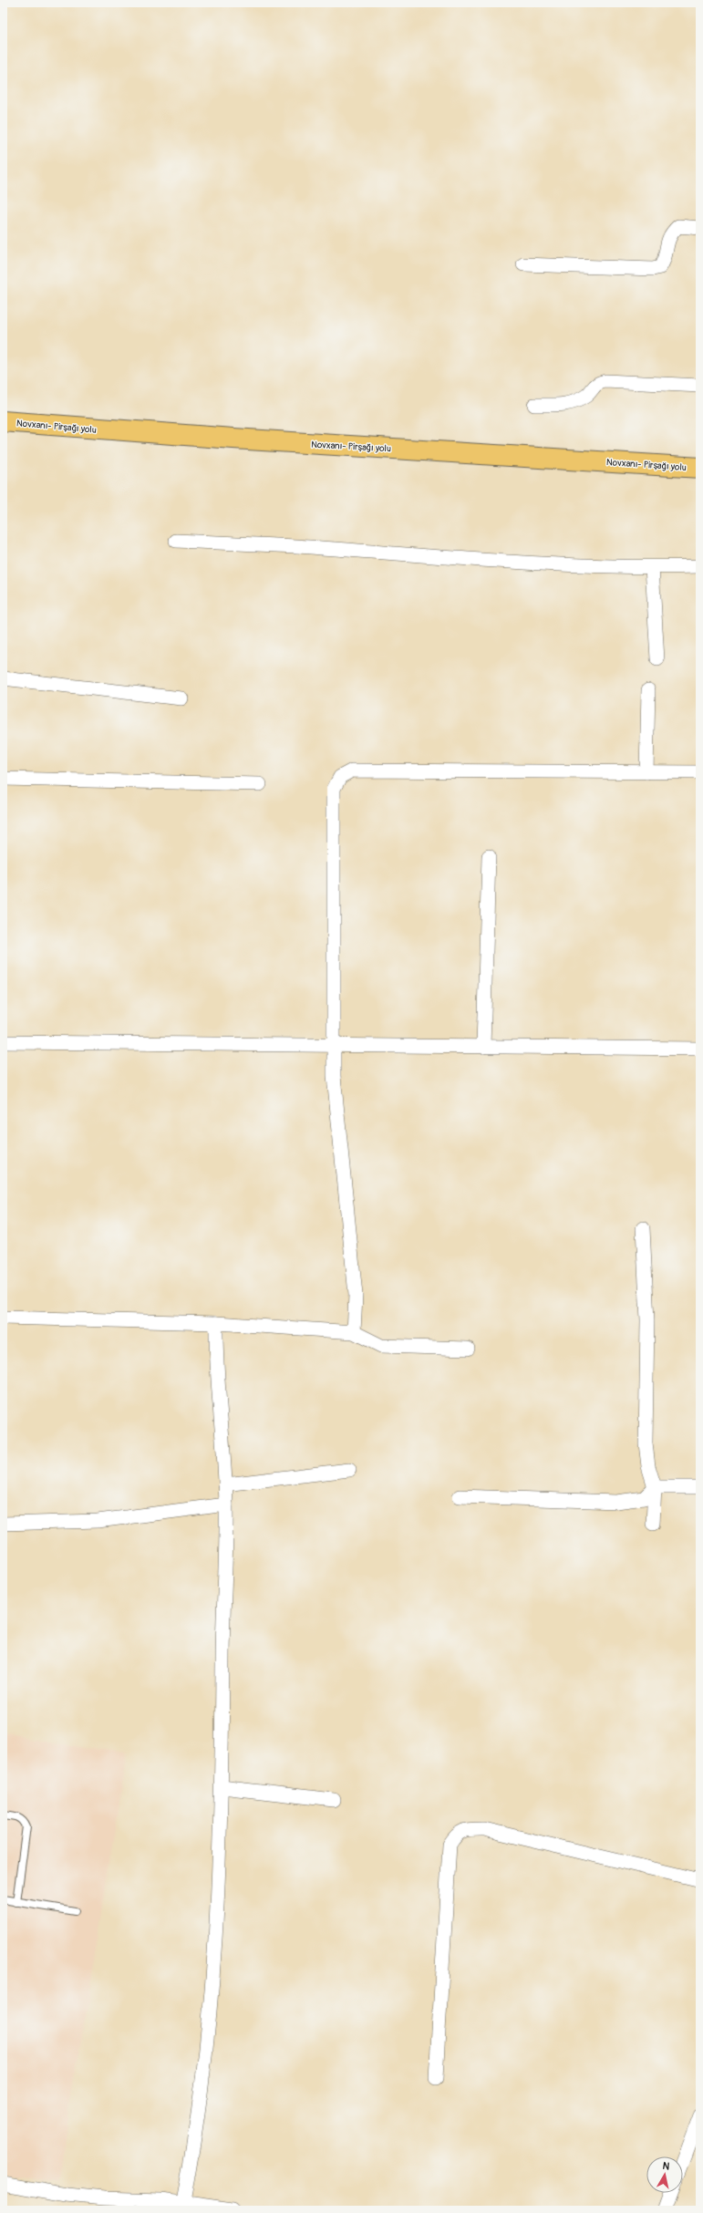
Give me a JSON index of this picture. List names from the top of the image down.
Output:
{
  "streets": {
    "main road": ["Novxanı- Pirşağı yolu"]
  },
  "north": "top"
}
